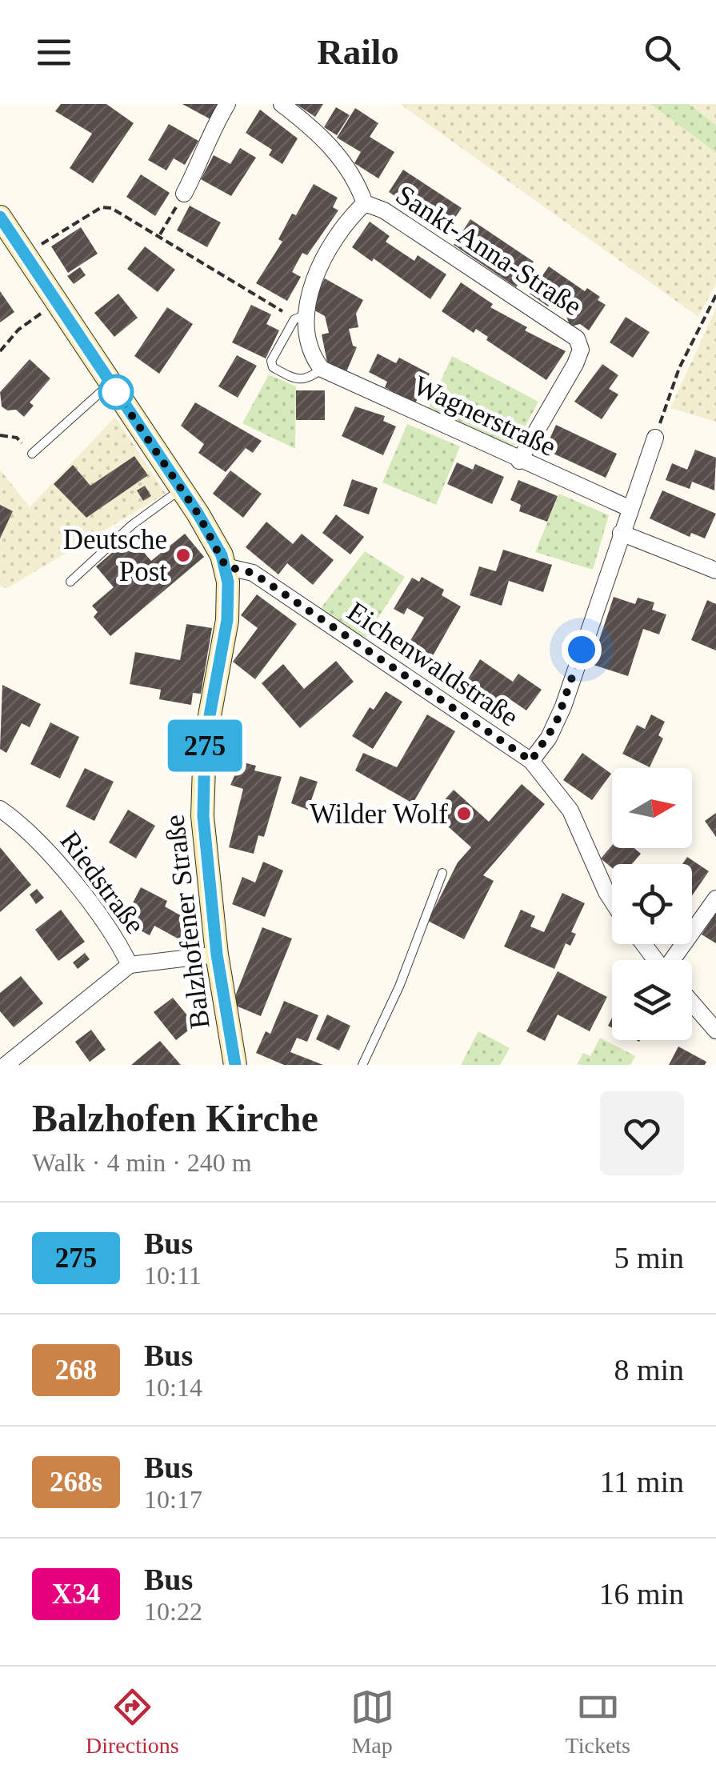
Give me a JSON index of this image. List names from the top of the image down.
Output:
{
  "streets": {
    "street": [
      "Sankt-Anna-Straße",
      "Wagnerstraße",
      "Eichenwaldstraße",
      "Riedstraße",
      "Balzhofener Straße"
    ]
  },
  "crossings": [
    ["Sankt-Anna-Straße", "Wagnerstraße"],
    ["Eichenwaldstraße", "Balzhofener Straße"],
    ["Riedstraße", "Balzhofener Straße"]
  ],
  "places": ["Deutsche Post", "Wilder Wolf"],
  "lines": ["bus line 275"],
  "north": "right",
  "page": {
    "header": "Railo",
    "on_map": "275",
    "heading": ["Balzhofen Kirche", "Walk · 4 min · 240 m"],
    "list": [
      {
        "mark": "275",
        "name": "Bus",
        "note": "10:11",
        "value": "5 min"
      },
      {
        "mark": "268",
        "name": "Bus",
        "note": "10:14",
        "value": "8 min"
      },
      {
        "mark": "268s",
        "name": "Bus",
        "note": "10:17",
        "value": "11 min"
      },
      {
        "mark": "X34",
        "name": "Bus",
        "note": "10:22",
        "value": "16 min"
      }
    ],
    "tabs": ["Directions", "Map", "Tickets"]
  }
}
